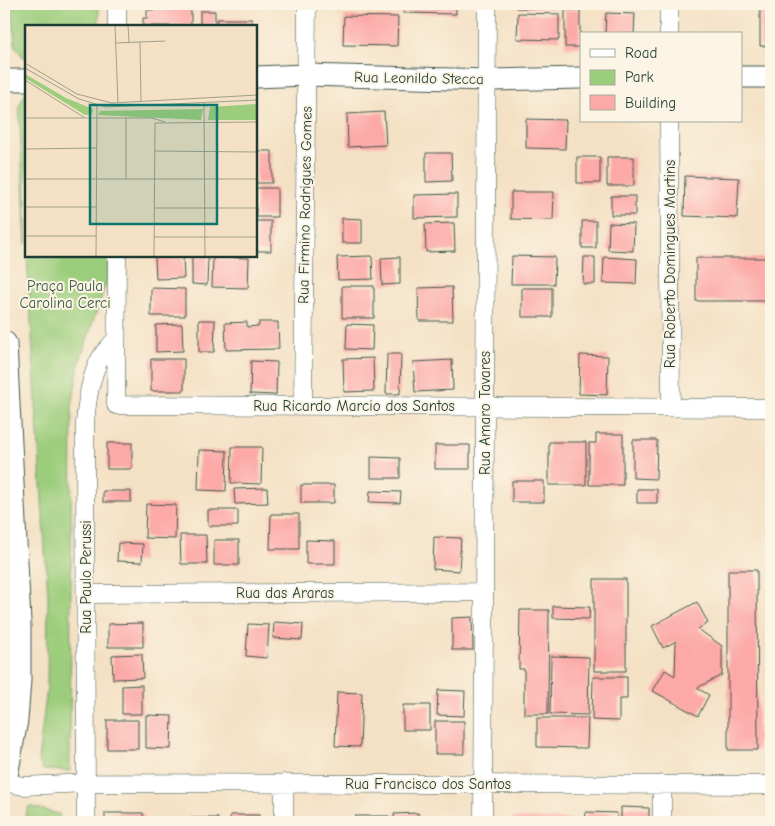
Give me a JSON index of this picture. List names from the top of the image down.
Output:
{
  "streets": {
    "street": [
      "Rua Leonildo Stecca",
      "Rua Firmino Rodrigues Gomes",
      "Rua Roberto Domingues Martins",
      "Rua Ricardo Marcio dos Santos",
      "Rua Amaro Tavares",
      "Rua Paulo Perussi",
      "Rua das Araras",
      "Rua Francisco dos Santos"
    ]
  },
  "crossings": [
    ["Rua Leonildo Stecca", "Rua Firmino Rodrigues Gomes"],
    ["Rua Leonildo Stecca", "Rua Amaro Tavares"],
    ["Rua Firmino Rodrigues Gomes", "Rua Ricardo Marcio dos Santos"],
    ["Rua Roberto Domingues Martins", "Rua Ricardo Marcio dos Santos"],
    ["Rua Ricardo Marcio dos Santos", "Rua Amaro Tavares"],
    ["Rua Ricardo Marcio dos Santos", "Rua Paulo Perussi"],
    ["Rua Amaro Tavares", "Rua das Araras"],
    ["Rua Amaro Tavares", "Rua Francisco dos Santos"],
    ["Rua Paulo Perussi", "Rua das Araras"],
    ["Rua Paulo Perussi", "Rua Francisco dos Santos"]
  ],
  "parks": ["Praça Paula Carolina Cerci"],
  "legend": ["Road", "Park", "Building"]
}
